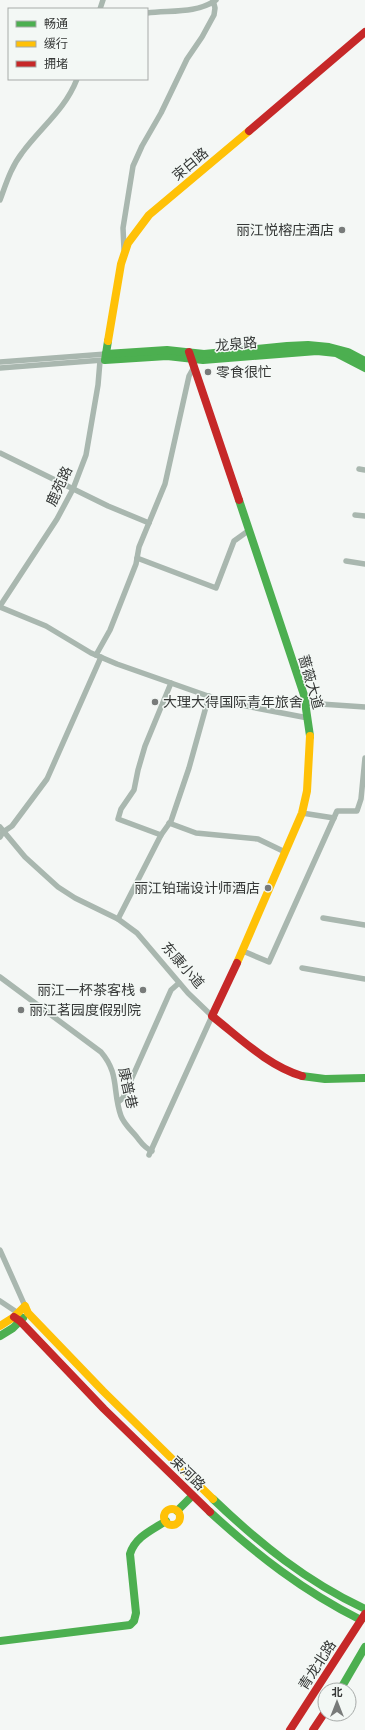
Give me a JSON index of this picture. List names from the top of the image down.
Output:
{
  "streets": {
    "main road": [
      "束白路",
      "龙泉路",
      "蔷薇大道",
      "东康小道",
      "束河路",
      "青龙北路"
    ],
    "street": ["鹿苑路", "康普巷"]
  },
  "crossings": [
    ["束白路", "龙泉路"],
    ["束白路", "鹿苑路"],
    ["龙泉路", "鹿苑路"],
    ["龙泉路", "蔷薇大道"],
    ["蔷薇大道", "东康小道"],
    ["蔷薇大道", "康普巷"],
    ["东康小道", "康普巷"],
    ["束河路", "青龙北路"]
  ],
  "places": [
    "丽江悦榕庄酒店",
    "零食很忙",
    "大理大得国际青年旅舍",
    "丽江铂瑞设计师酒店",
    "丽江一杯茶客栈",
    "丽江茗园度假别院"
  ],
  "legend": ["畅通", "缓行", "拥堵"],
  "north": "top"
}
